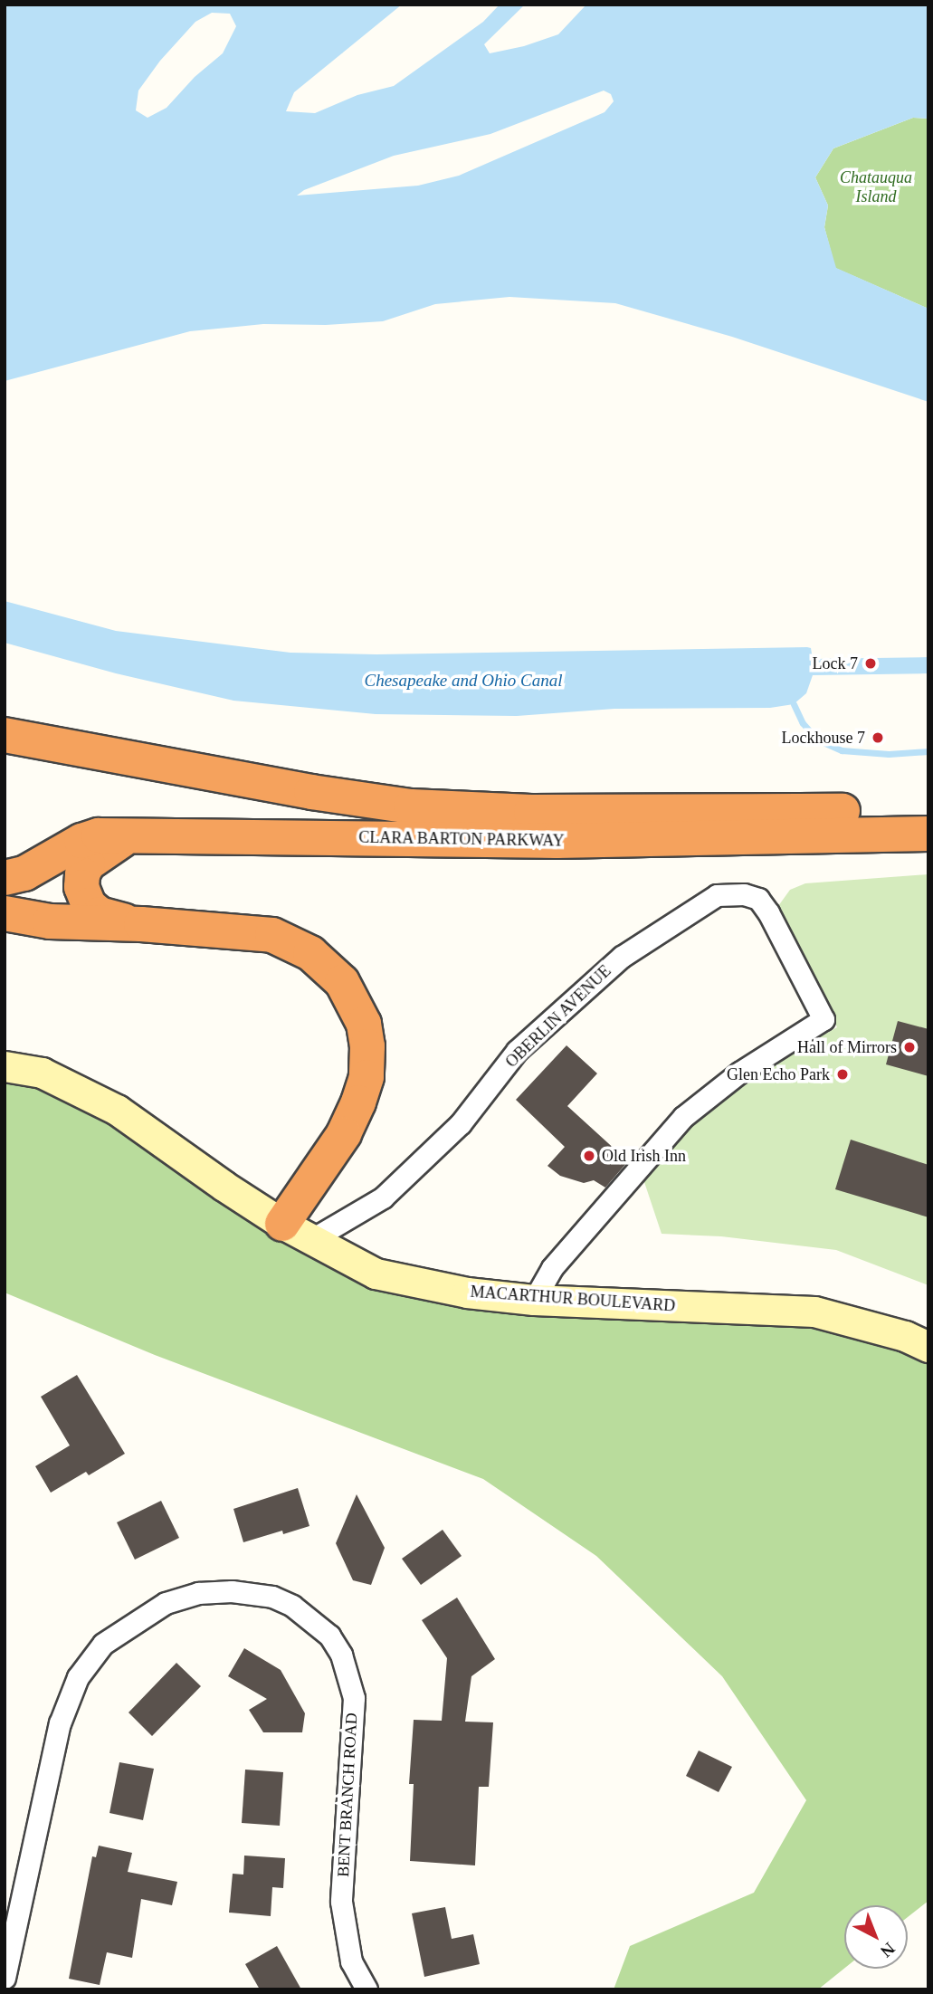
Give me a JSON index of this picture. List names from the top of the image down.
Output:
{
  "streets": {
    "highway": ["CLARA BARTON PARKWAY"],
    "main road": ["MACARTHUR BOULEVARD"],
    "street": ["OBERLIN AVENUE", "BENT BRANCH ROAD"]
  },
  "crossings": [
    ["OBERLIN AVENUE", "MACARTHUR BOULEVARD"]
  ],
  "water": ["Chesapeake and Ohio Canal"],
  "parks": ["Chatauqua Island"],
  "places": [
    "Lock 7",
    "Lockhouse 7",
    "Hall of Mirrors",
    "Glen Echo Park",
    "Old Irish Inn"
  ],
  "north": "bottom right"
}
